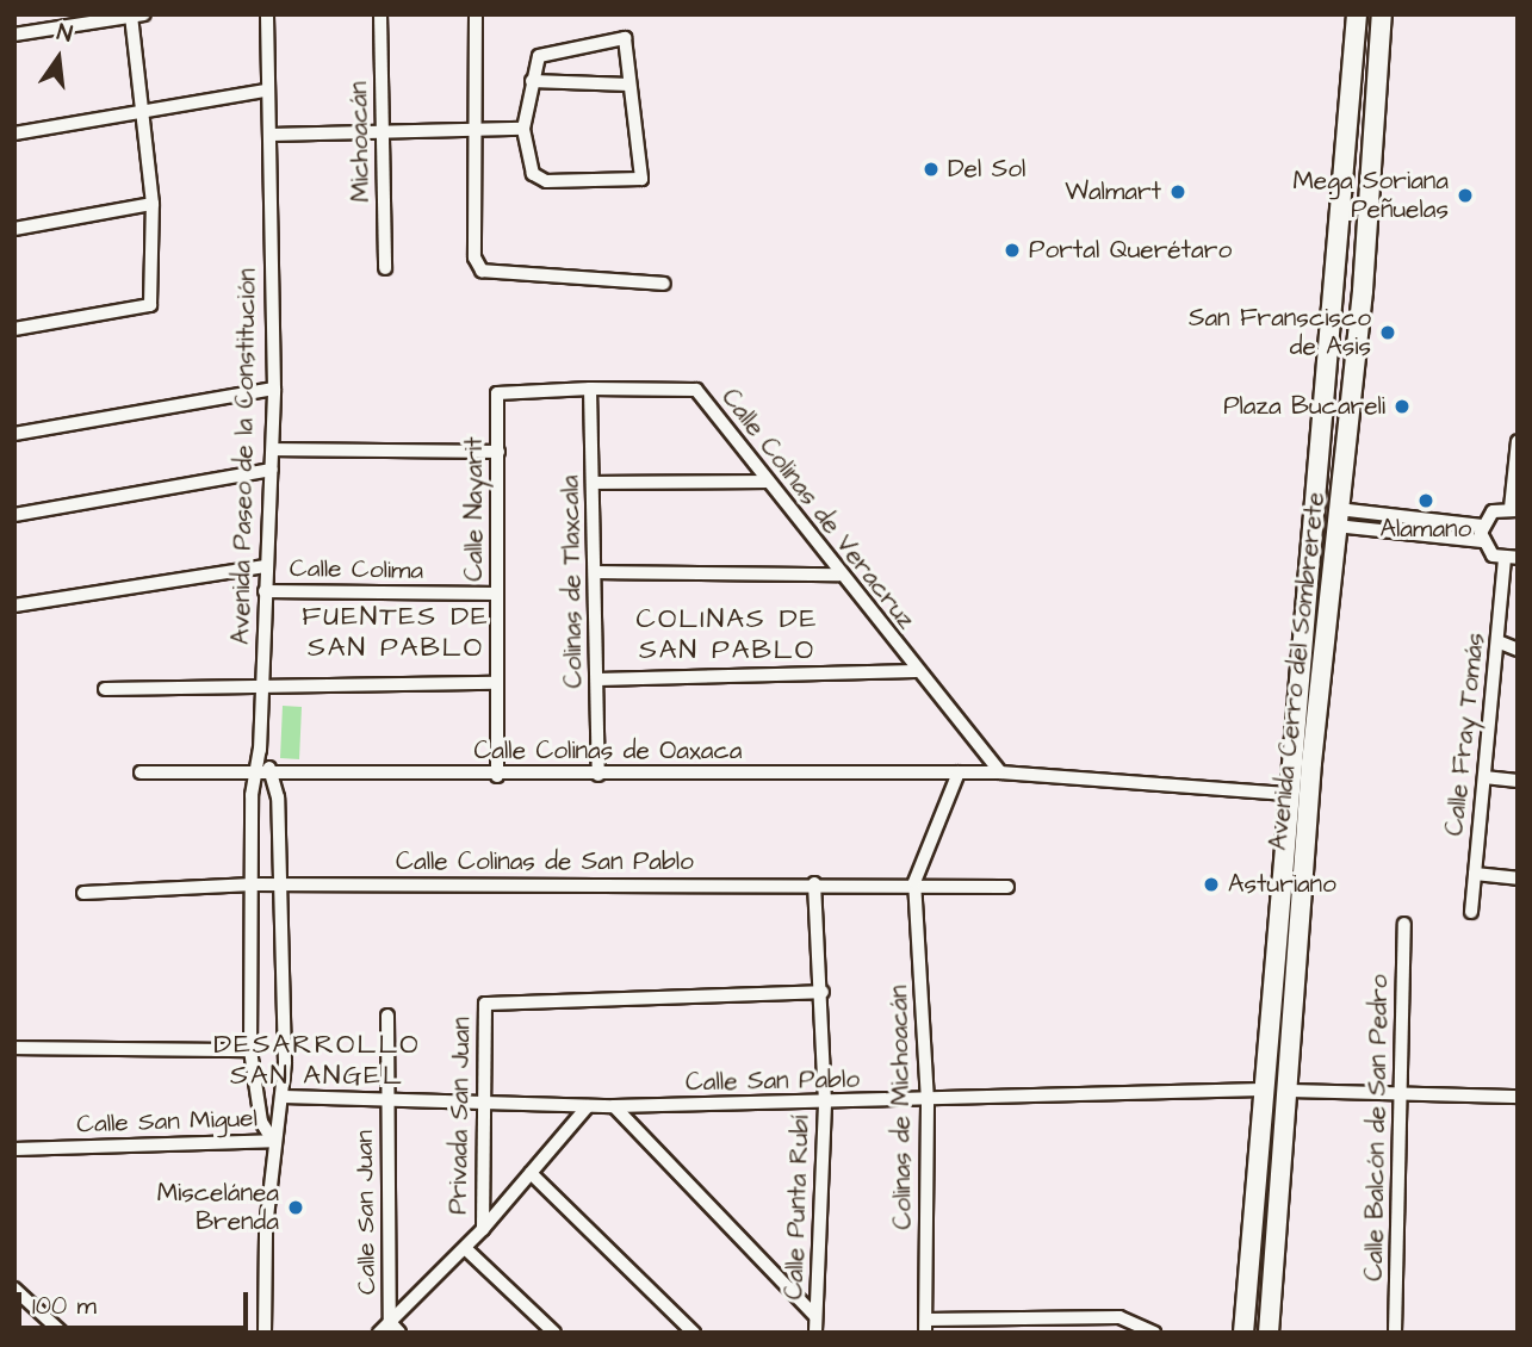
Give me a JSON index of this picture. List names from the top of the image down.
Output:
{
  "streets": {
    "main road": ["Avenida Cerro del Sombrerete"],
    "street": [
      "Michoacán",
      "Avenida Paseo de la Constitución",
      "Calle Nayarit",
      "Calle Colinas de Veracruz",
      "Calle Colima",
      "Colinas de Tlaxcala",
      "Calle Fray Tomás",
      "Calle Colinas de Oaxaca",
      "Calle Colinas de San Pablo",
      "Calle San Pablo",
      "Colinas de Michoacán",
      "Privada San Juan",
      "Calle San Miguel",
      "Calle Balcón de San Pedro",
      "Calle Punta Rubí",
      "Calle San Juan"
    ]
  },
  "crossings": [
    ["Avenida Paseo de la Constitución", "Calle Colima"],
    ["Avenida Paseo de la Constitución", "Calle Colinas de Oaxaca"],
    ["Avenida Paseo de la Constitución", "Calle Colinas de San Pablo"],
    ["Avenida Paseo de la Constitución", "Calle San Miguel"],
    ["Calle Nayarit", "Calle Colinas de Veracruz"],
    ["Calle Nayarit", "Calle Colima"],
    ["Calle Nayarit", "Calle Colinas de Oaxaca"],
    ["Calle Colinas de Veracruz", "Colinas de Tlaxcala"],
    ["Calle Colinas de Veracruz", "Calle Colinas de Oaxaca"],
    ["Colinas de Tlaxcala", "Calle Colinas de Oaxaca"],
    ["Avenida Cerro del Sombrerete", "Calle Colinas de Oaxaca"],
    ["Avenida Cerro del Sombrerete", "Calle San Pablo"],
    ["Calle Colinas de San Pablo", "Colinas de Michoacán"],
    ["Calle Colinas de San Pablo", "Calle San Miguel"],
    ["Calle Colinas de San Pablo", "Calle Punta Rubí"],
    ["Calle San Pablo", "Colinas de Michoacán"],
    ["Calle San Pablo", "Privada San Juan"],
    ["Calle San Pablo", "Calle Punta Rubí"],
    ["Calle San Pablo", "Calle San Juan"],
    ["Privada San Juan", "Calle Punta Rubí"]
  ],
  "districts": ["FUENTES DE SAN PABLO", "COLINAS DE SAN PABLO", "DESARROLLO SAN ANGEL"],
  "places": [
    "Del Sol",
    "Walmart",
    "Mega Soriana Peñuelas",
    "Portal Querétaro",
    "San Franscisco de Asis",
    "Plaza Bucareli",
    "Alamano",
    "Asturiano",
    "Miscelánea Brenda"
  ],
  "scale_bar": "100 m",
  "north": "top"
}
